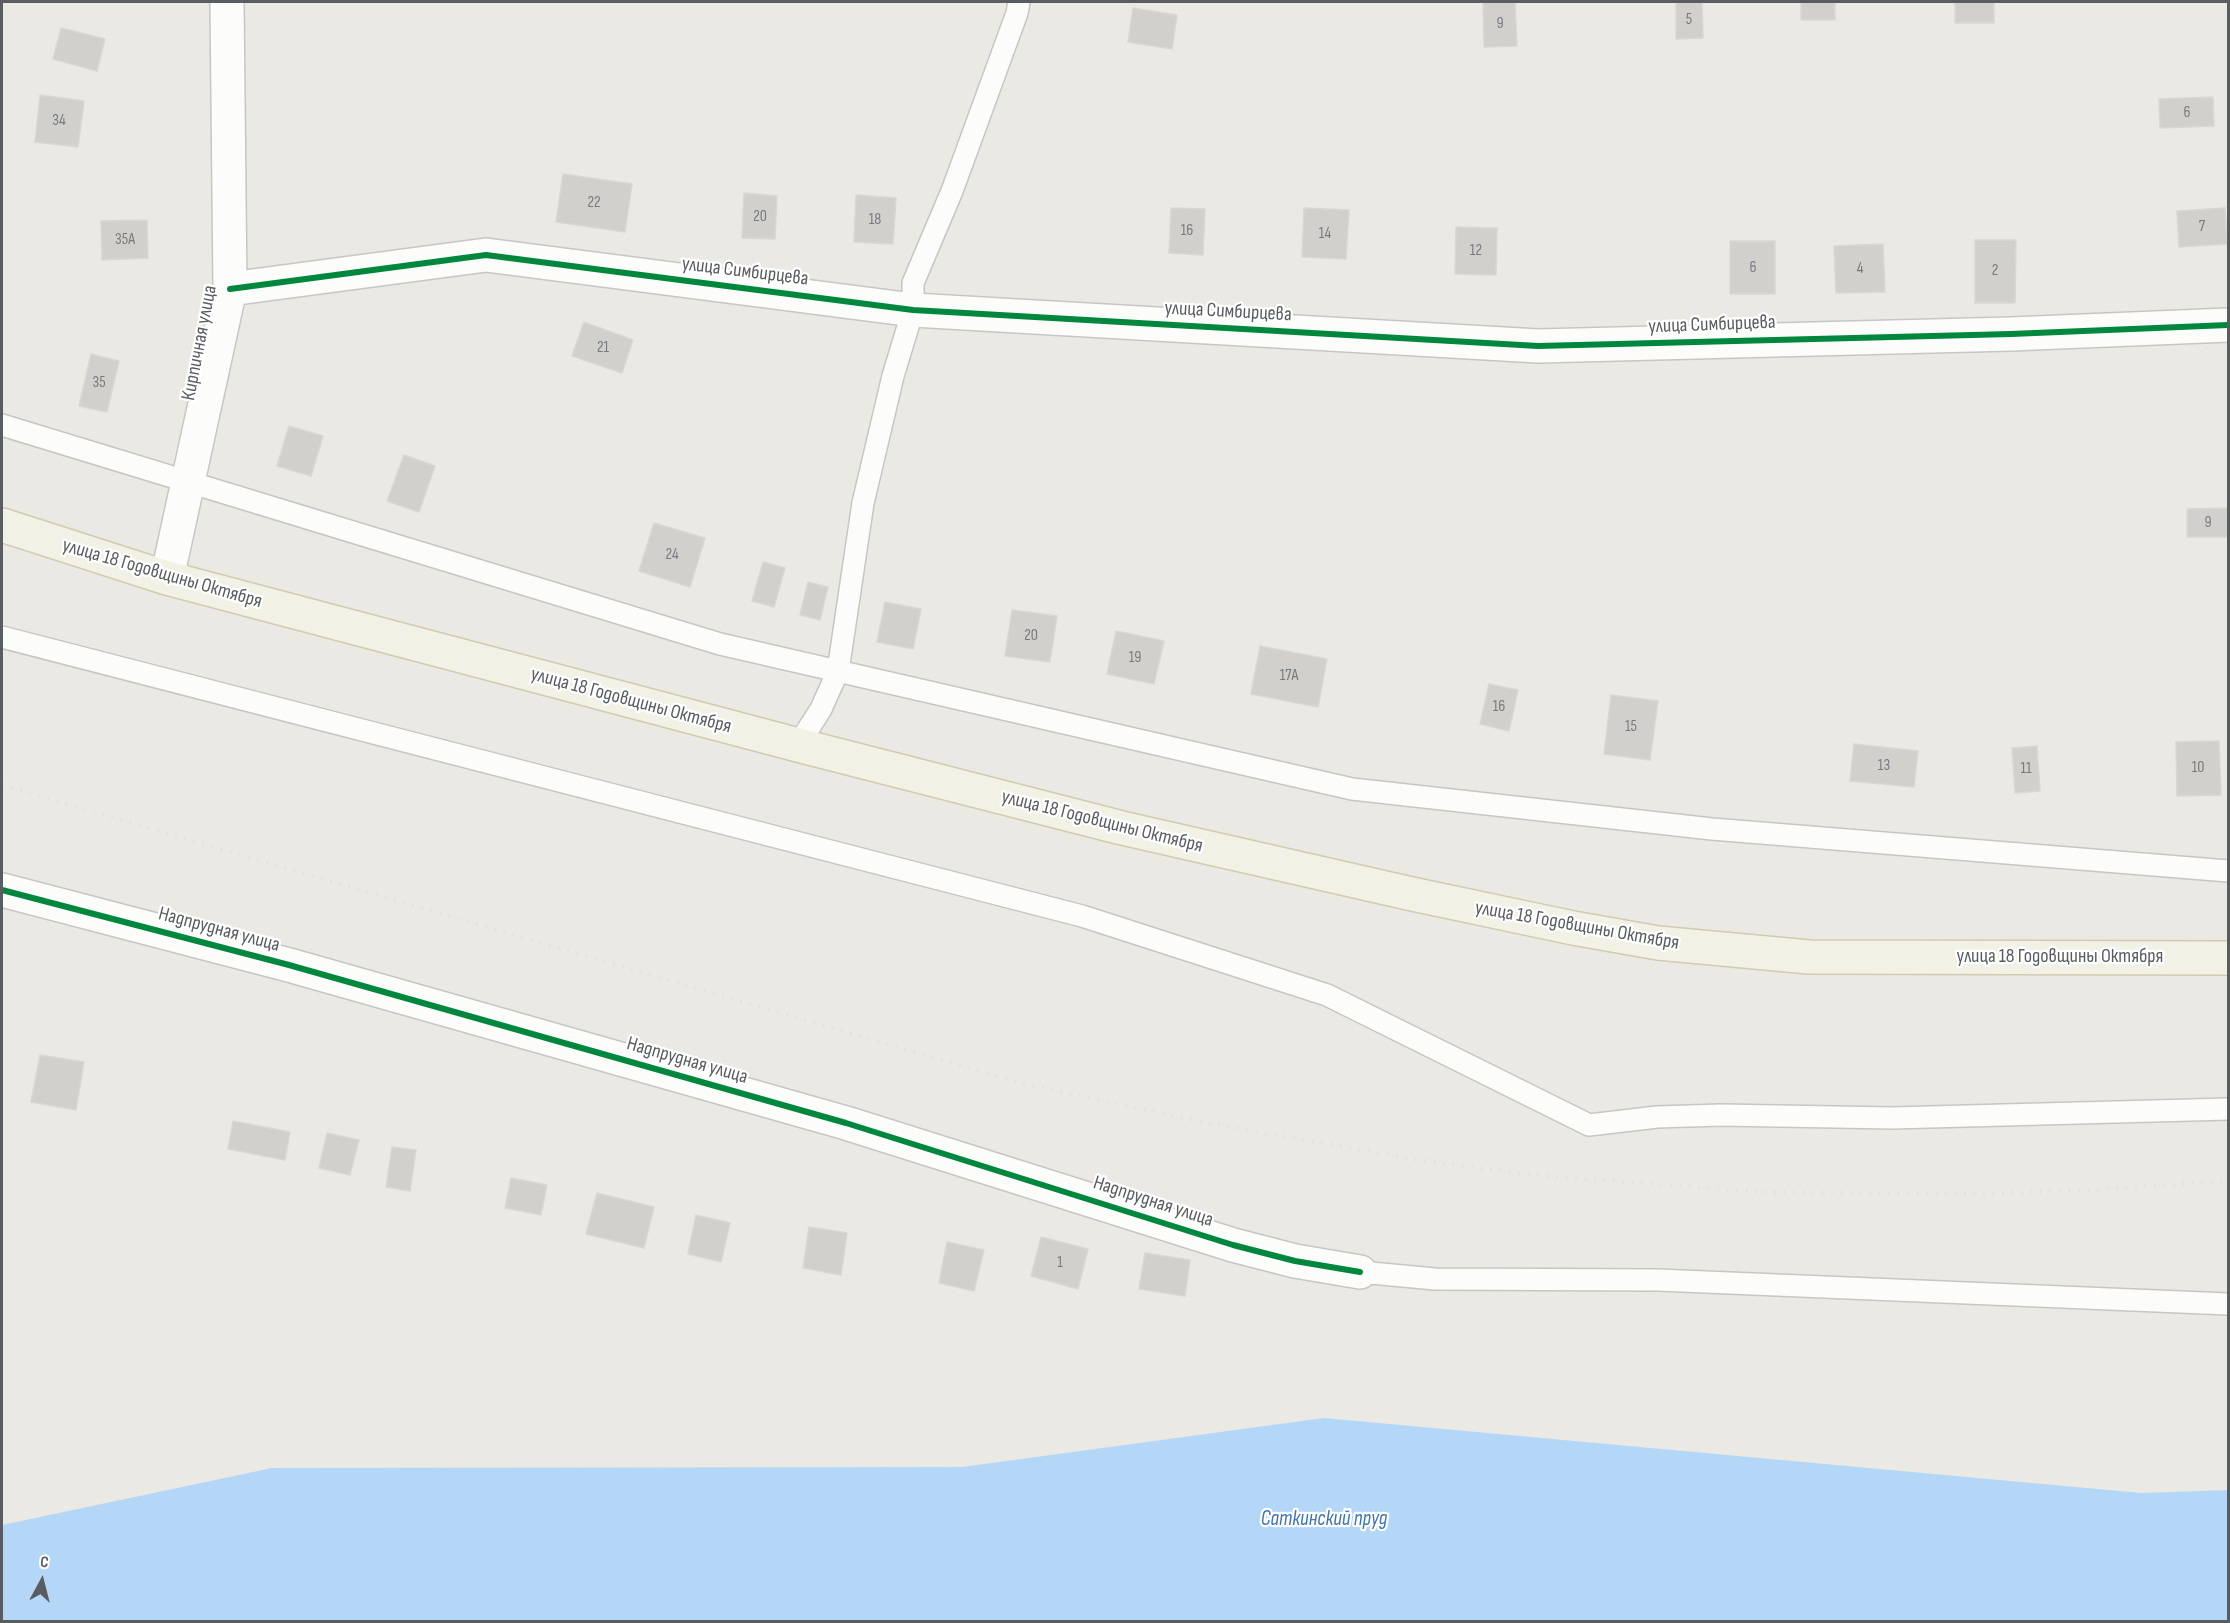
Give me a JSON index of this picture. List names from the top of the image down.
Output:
{
  "streets": {
    "main road": ["улица 18 Годовщины Октября"],
    "street": ["улица Симбирцева", "Кирпичная улица", "Надпрудная улица"]
  },
  "crossings": [
    ["улица Симбирцева", "Кирпичная улица"],
    ["Кирпичная улица", "улица 18 Годовщины Октября"]
  ],
  "water": ["Саткинский пруд"],
  "house_numbers": [
    "5",
    "9",
    "6",
    "34",
    "22",
    "20",
    "18",
    "7",
    "16",
    "14",
    "35А",
    "12",
    "6",
    "4",
    "2",
    "21",
    "35",
    "9",
    "24",
    "20",
    "19",
    "17А",
    "16",
    "15",
    "13",
    "10",
    "11",
    "1"
  ],
  "north": "top"
}
